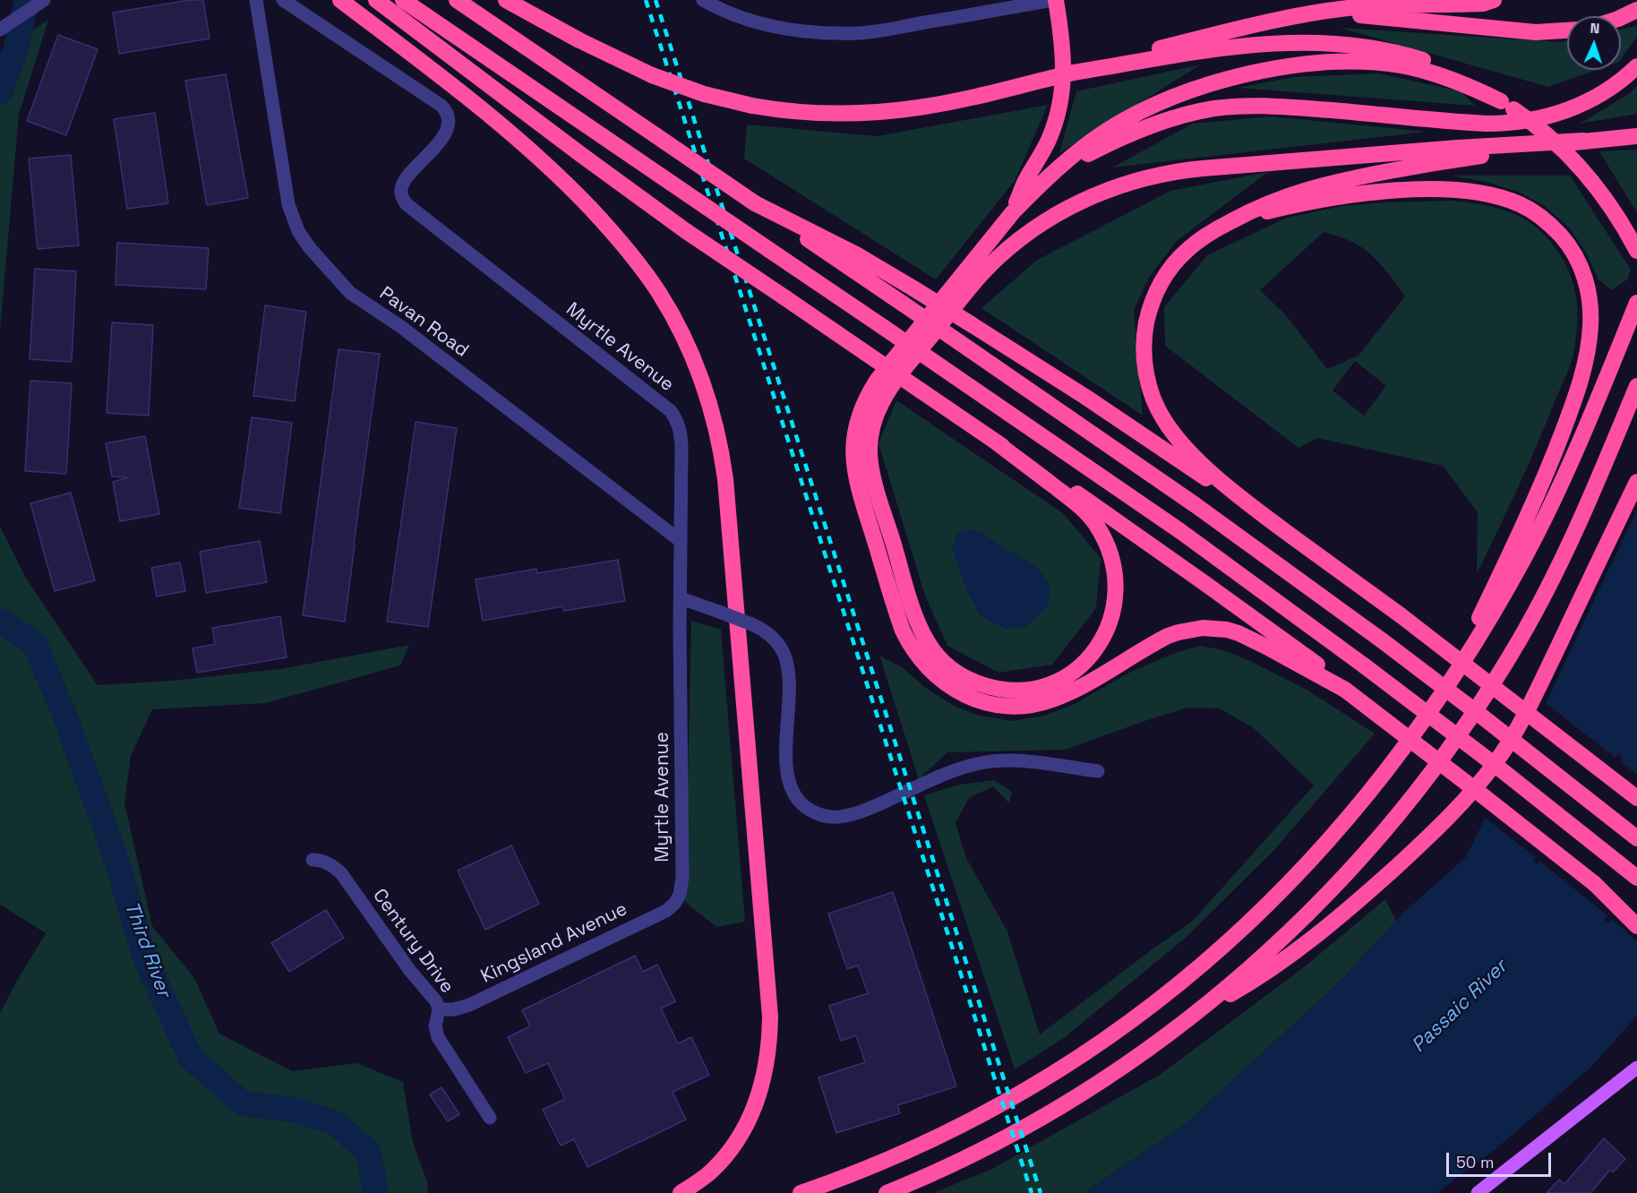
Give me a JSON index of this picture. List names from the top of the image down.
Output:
{
  "streets": {
    "street": [
      "Pavan Road",
      "Myrtle Avenue",
      "Century Drive",
      "Kingsland Avenue"
    ]
  },
  "crossings": [
    ["Pavan Road", "Myrtle Avenue"],
    ["Myrtle Avenue", "Kingsland Avenue"],
    ["Century Drive", "Kingsland Avenue"]
  ],
  "water": ["Third River", "Passaic River"],
  "scale_bar": "50 m",
  "north": "top"
}
